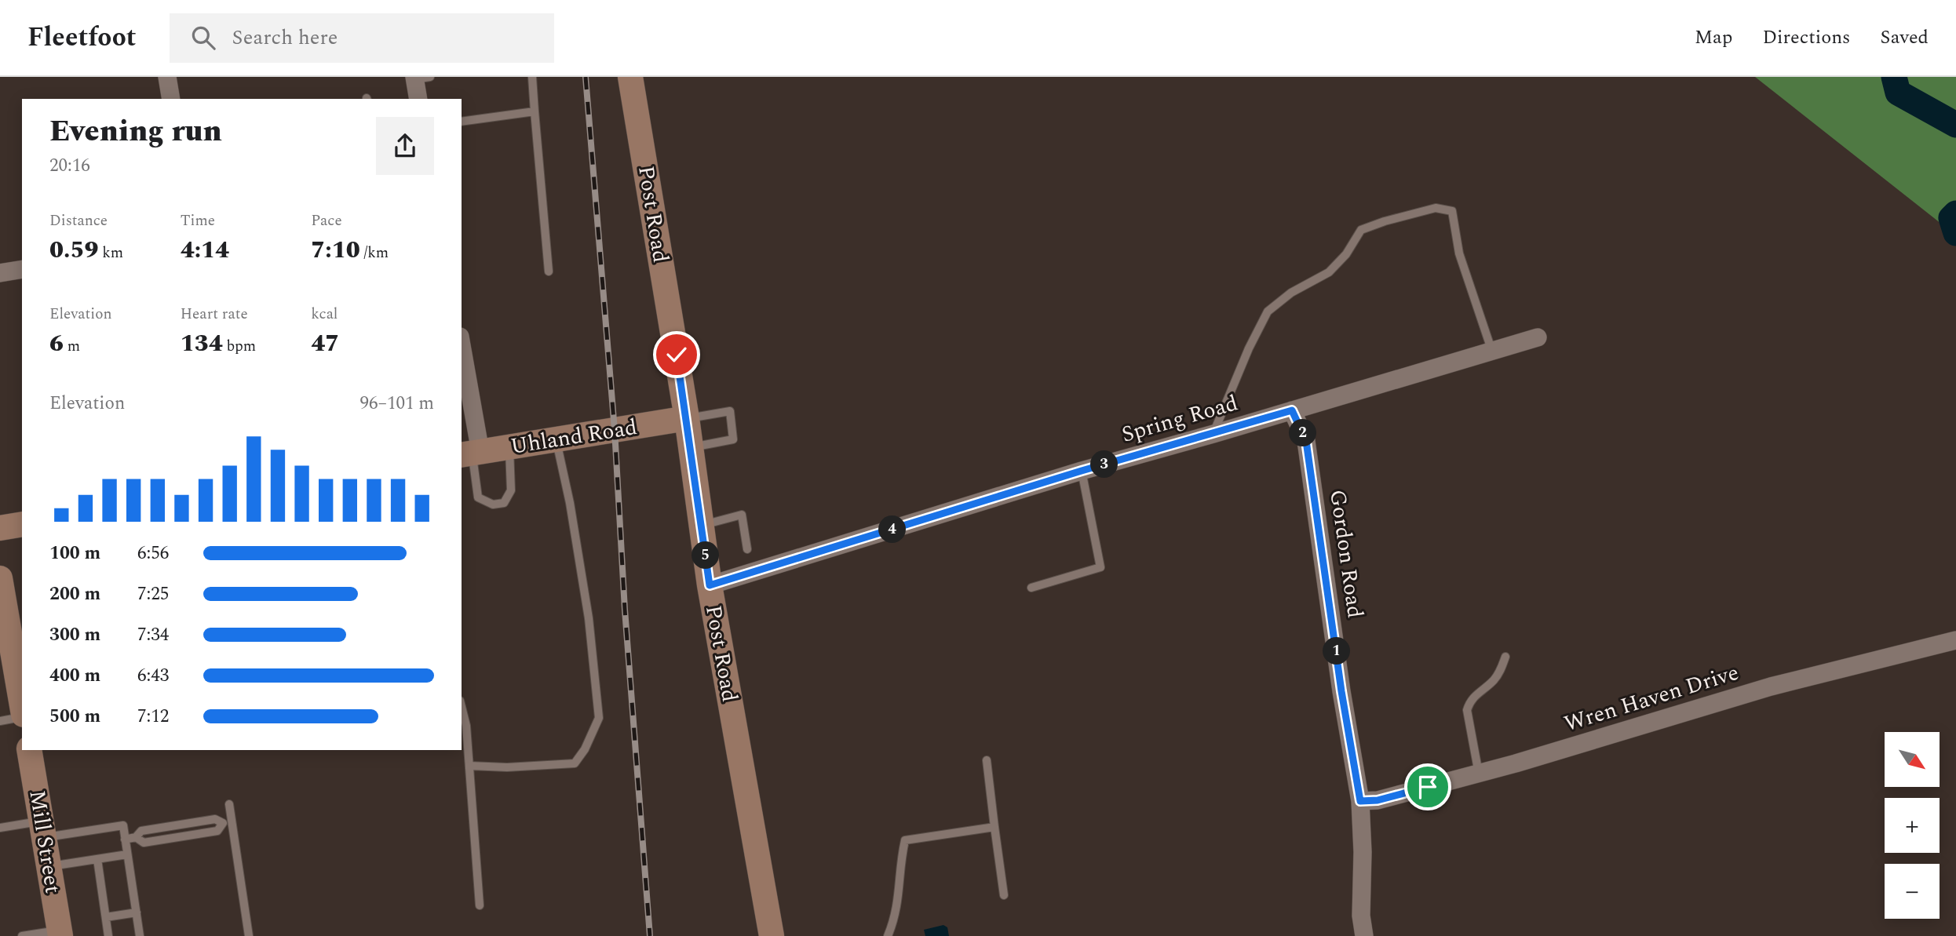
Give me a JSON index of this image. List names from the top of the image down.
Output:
{
  "streets": {
    "street": [
      "Post Road",
      "Spring Road",
      "Uhland Road",
      "Gordon Road",
      "Wren Haven Drive",
      "Mill Street"
    ]
  },
  "crossings": [
    ["Post Road", "Spring Road"],
    ["Post Road", "Uhland Road"],
    ["Spring Road", "Gordon Road"],
    ["Gordon Road", "Wren Haven Drive"]
  ],
  "north": "bottom right",
  "page": {
    "header": "Fleetfoot",
    "search": "Search here",
    "nav": ["Map", "Directions", "Saved"],
    "heading": ["Evening run", "20:16"],
    "stats": [
      ["Distance", "0.59 km"],
      ["Time", "4:14"],
      ["Pace", "7:10 /km"],
      ["Elevation", "6 m"],
      ["Heart rate", "134 bpm"],
      ["kcal", "47"]
    ],
    "chart": ["Elevation", "96–101 m"],
    "pins": [
      "2",
      "3",
      "4",
      "5",
      "1"
    ],
    "list": [
      {
        "name": "100 m",
        "note": "6:56"
      },
      {
        "name": "200 m",
        "note": "7:25"
      },
      {
        "name": "300 m",
        "note": "7:34"
      },
      {
        "name": "400 m",
        "note": "6:43"
      },
      {
        "name": "500 m",
        "note": "7:12"
      }
    ],
    "map_buttons": ["+", "−"]
  }
}
